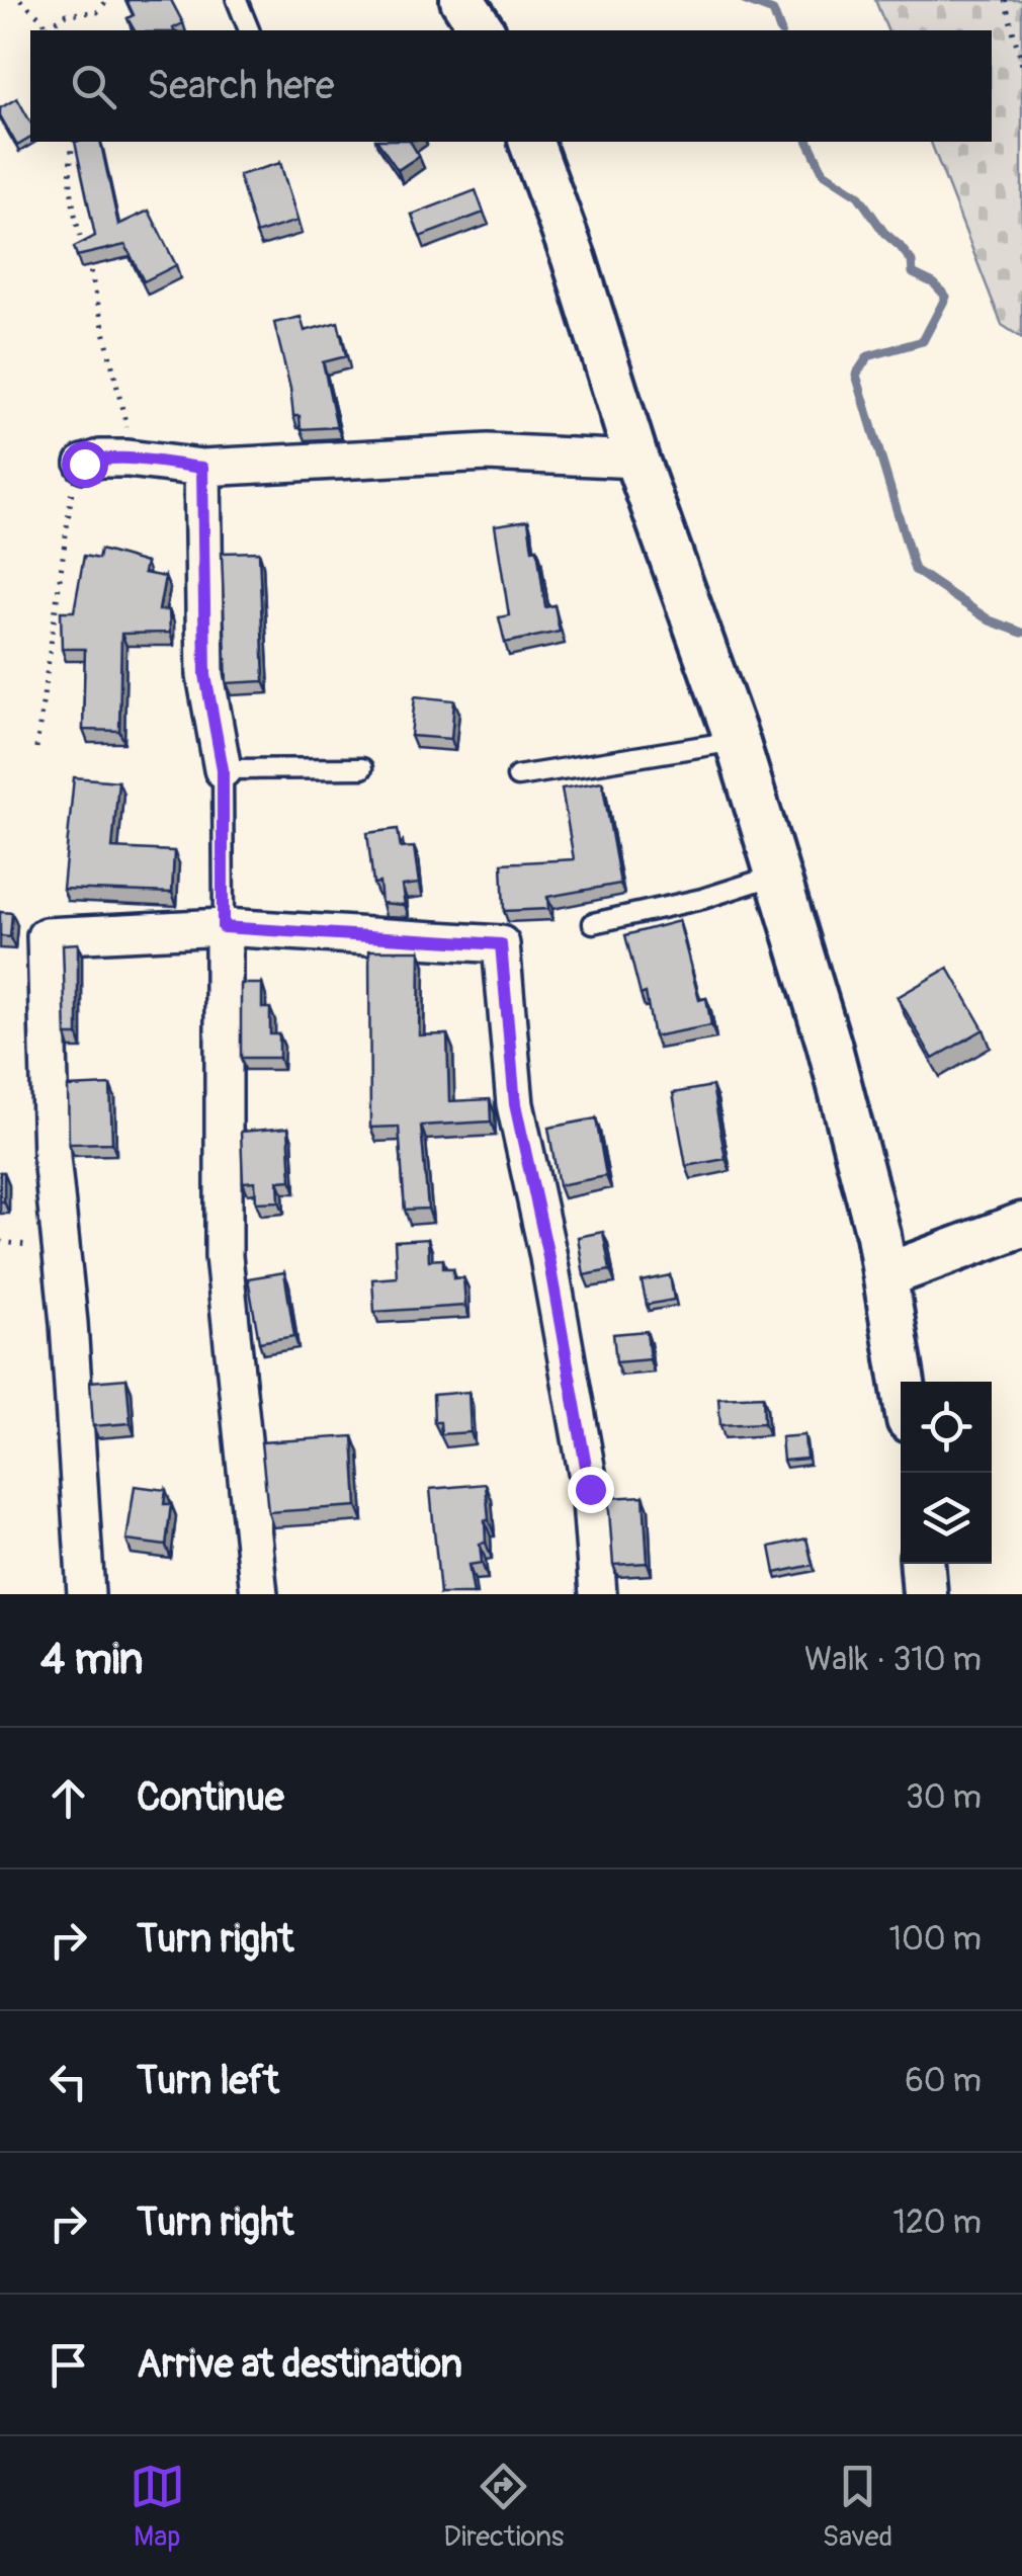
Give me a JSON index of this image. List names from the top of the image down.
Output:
{
  "page": {
    "search": "Search here",
    "heading": ["4 min", "Walk · 310 m"],
    "list": [
      ["Continue", "30 m"],
      ["Turn right", "100 m"],
      ["Turn left", "60 m"],
      ["Turn right", "120 m"],
      "Arrive at destination"
    ],
    "nav": ["Map", "Directions", "Saved"]
  }
}
